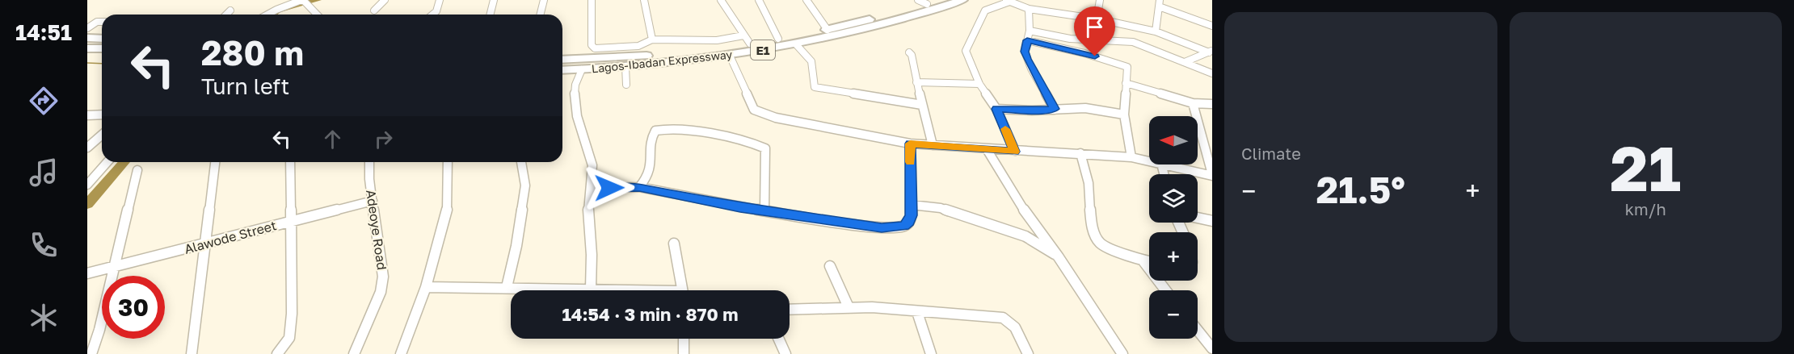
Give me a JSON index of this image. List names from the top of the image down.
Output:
{
  "streets": {
    "highway": ["E1", "Lagos-Ibadan Expressway"],
    "street": ["Adeoye Road", "Alawode Street"]
  },
  "crossings": [
    ["Adeoye Road", "Alawode Street"]
  ],
  "north": "left",
  "page": {
    "tabs": "14:51",
    "tile": [
      "Climate",
      ["21", "km/h"]
    ],
    "turn": ["280 m", "Turn left"],
    "map_buttons": ["+", "−"],
    "heat": ["−", "21.5°", "+"],
    "limit": "30",
    "trip": "14:54 · 3 min · 870 m"
  }
}
